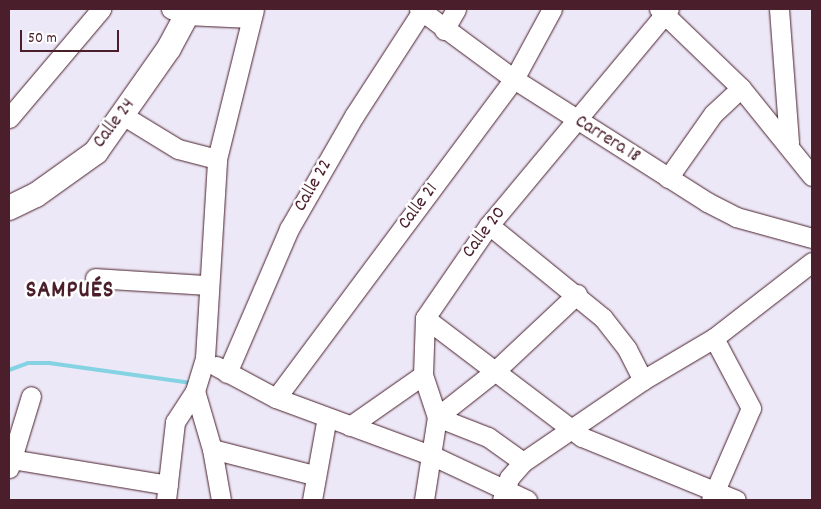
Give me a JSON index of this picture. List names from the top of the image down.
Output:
{
  "streets": {
    "main road": ["Calle 24"],
    "street": [
      "Carrera 18",
      "Calle 22",
      "Calle 21",
      "Calle 20"
    ]
  },
  "crossings": [
    ["Carrera 18", "Calle 22"],
    ["Carrera 18", "Calle 21"],
    ["Carrera 18", "Calle 20"]
  ],
  "districts": ["SAMPUÉS"],
  "scale_bar": "50 m"
}
